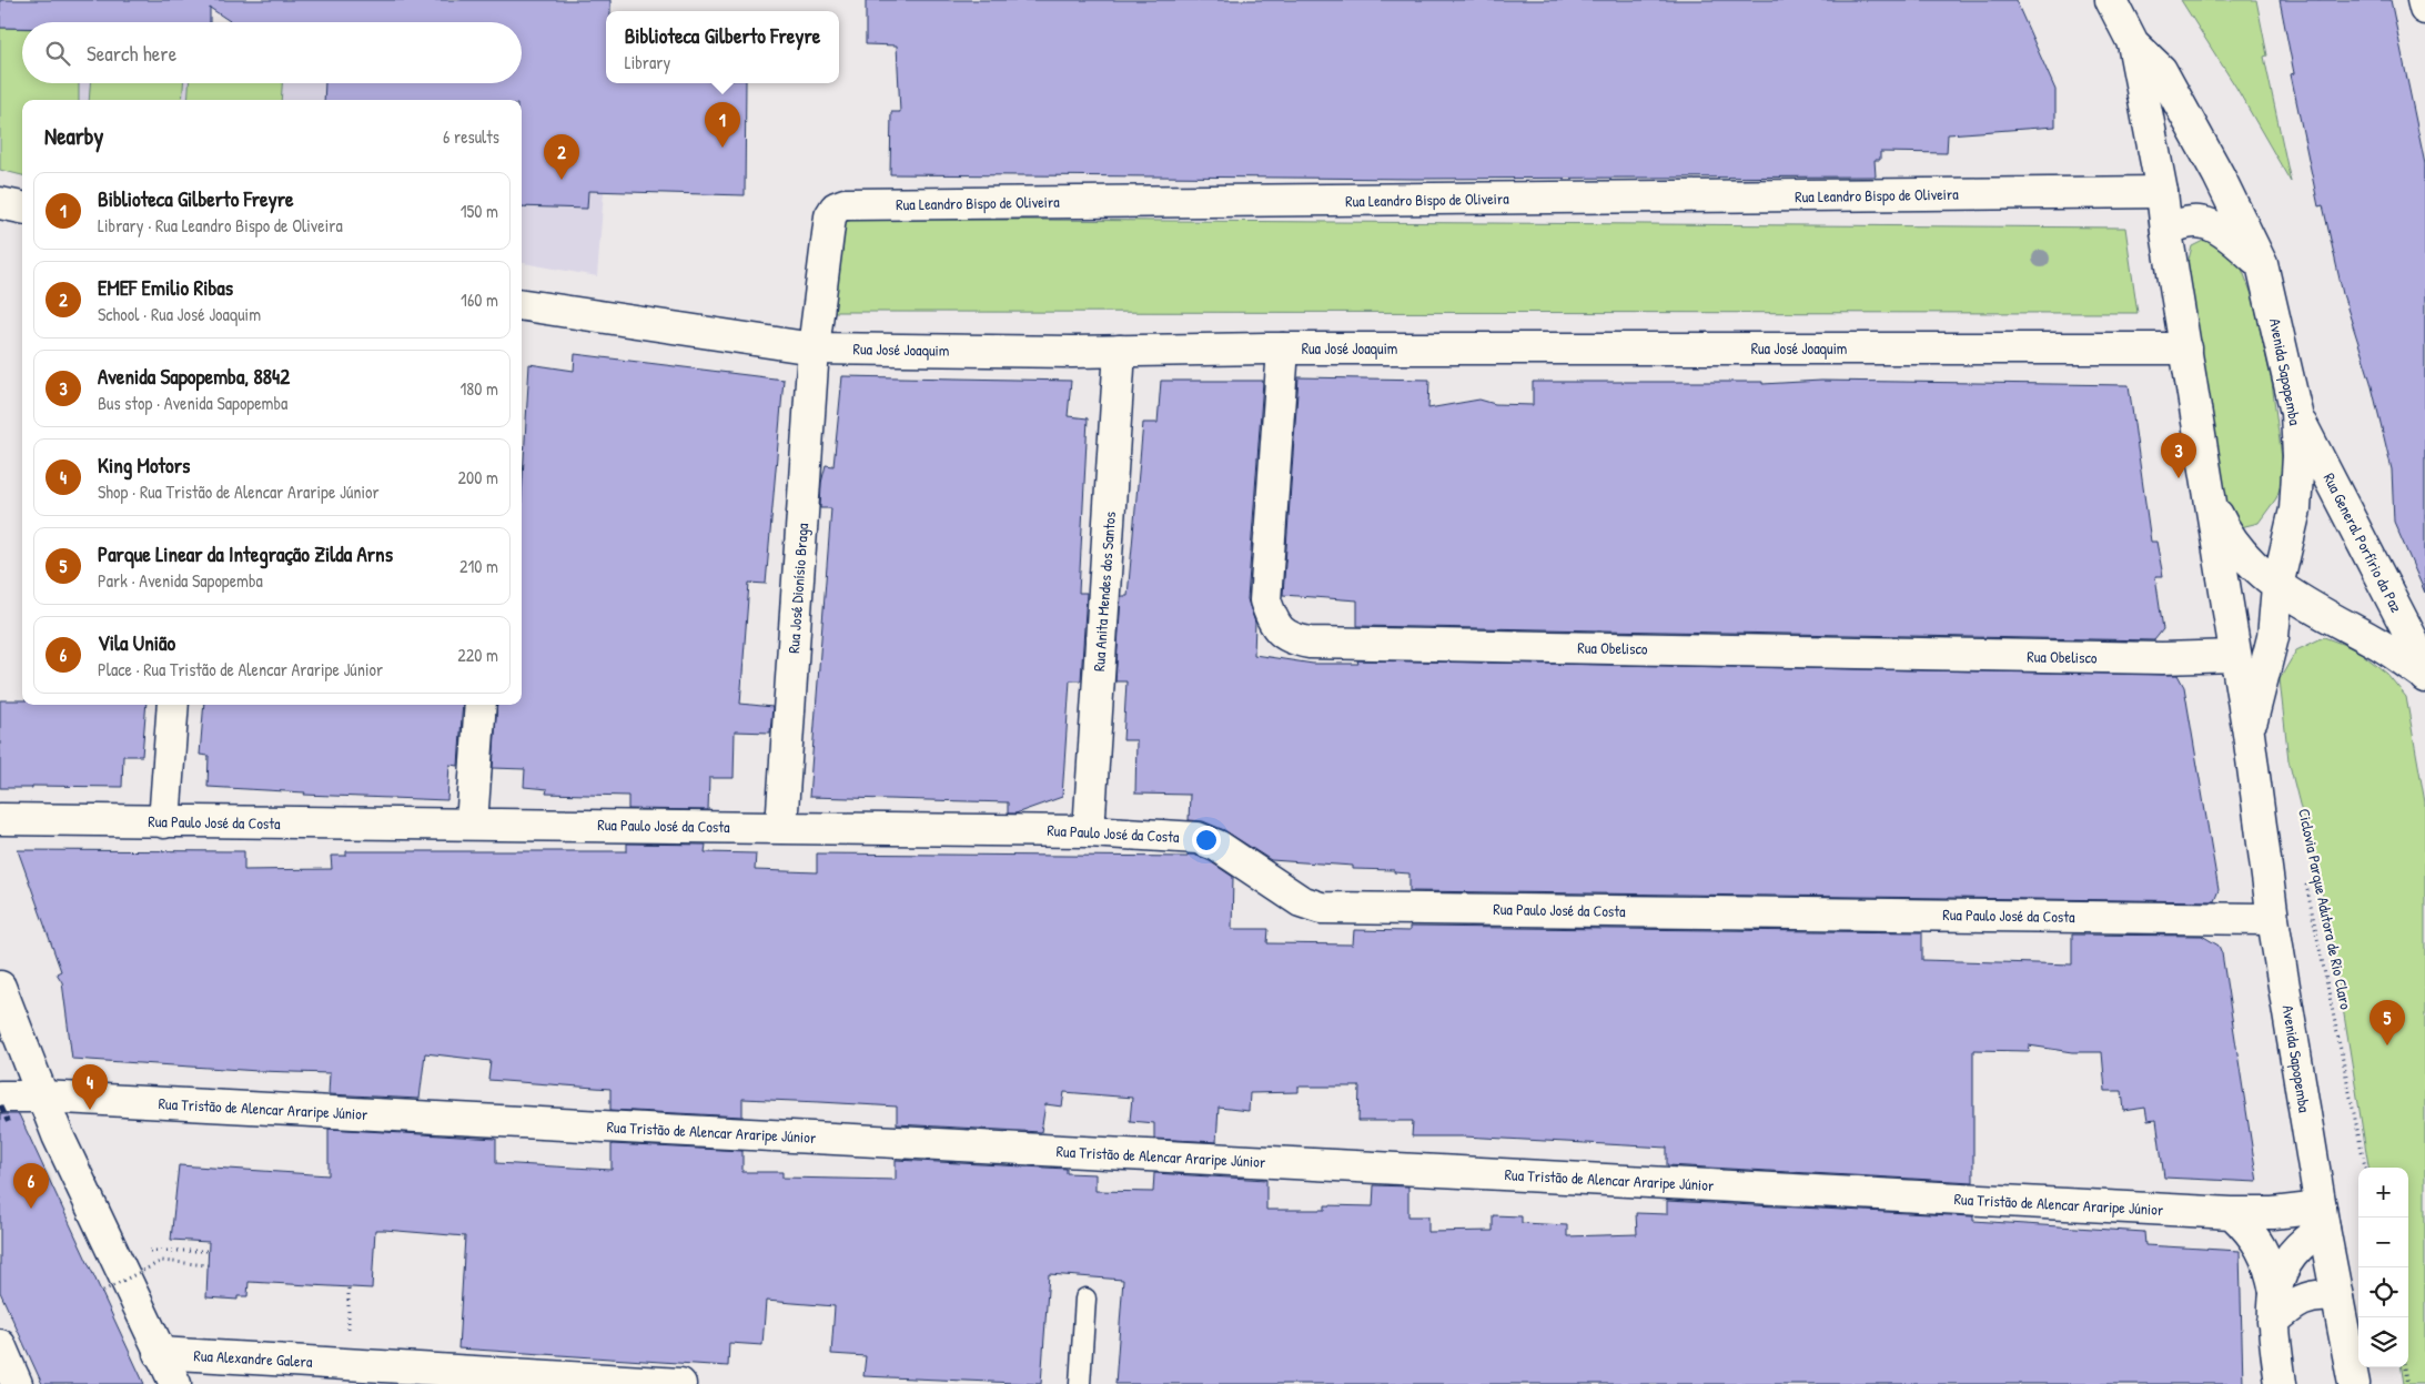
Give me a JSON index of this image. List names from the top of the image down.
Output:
{
  "streets": {
    "street": [
      "Rua Leandro Bispo de Oliveira",
      "Rua José Joaquim",
      "Avenida Sapopemba",
      "Rua General Porfírio da Paz",
      "Rua José Dionísio Braga",
      "Rua Anita Mendes dos Santos",
      "Rua Obelisco",
      "Rua Paulo José da Costa",
      "Rua Tristão de Alencar Araripe Júnior",
      "Rua Alexandre Galera"
    ],
    "path": ["Ciclovia Parque Adutora de Rio Claro"]
  },
  "crossings": [
    ["Rua Leandro Bispo de Oliveira", "Rua José Joaquim"],
    ["Rua Leandro Bispo de Oliveira", "Avenida Sapopemba"],
    ["Rua Leandro Bispo de Oliveira", "Rua José Dionísio Braga"],
    ["Rua José Joaquim", "Avenida Sapopemba"],
    ["Rua José Joaquim", "Rua José Dionísio Braga"],
    ["Rua José Joaquim", "Rua Anita Mendes dos Santos"],
    ["Rua José Joaquim", "Rua Obelisco"],
    ["Avenida Sapopemba", "Rua General Porfírio da Paz"],
    ["Avenida Sapopemba", "Rua Obelisco"],
    ["Avenida Sapopemba", "Rua Paulo José da Costa"],
    ["Avenida Sapopemba", "Rua Tristão de Alencar Araripe Júnior"],
    ["Rua José Dionísio Braga", "Rua Paulo José da Costa"],
    ["Rua Anita Mendes dos Santos", "Rua Paulo José da Costa"]
  ],
  "page": {
    "popup": ["Biblioteca Gilberto Freyre", "Library"],
    "search": "Search here",
    "heading": ["Nearby", "6 results"],
    "pins": [
      "1",
      "2",
      "3",
      "5",
      "4",
      "6"
    ],
    "list": [
      {
        "mark": "1",
        "name": "Biblioteca Gilberto Freyre",
        "note": "Library · Rua Leandro Bispo de Oliveira",
        "value": "150 m"
      },
      {
        "mark": "2",
        "name": "EMEF Emilio Ribas",
        "note": "School · Rua José Joaquim",
        "value": "160 m"
      },
      {
        "mark": "3",
        "name": "Avenida Sapopemba, 8842",
        "note": "Bus stop · Avenida Sapopemba",
        "value": "180 m"
      },
      {
        "mark": "4",
        "name": "King Motors",
        "note": "Shop · Rua Tristão de Alencar Araripe Júnior",
        "value": "200 m"
      },
      {
        "mark": "5",
        "name": "Parque Linear da Integração Zilda Arns",
        "note": "Park · Avenida Sapopemba",
        "value": "210 m"
      },
      {
        "mark": "6",
        "name": "Vila União",
        "note": "Place · Rua Tristão de Alencar Araripe Júnior",
        "value": "220 m"
      }
    ],
    "map_buttons": ["+", "−"]
  }
}
